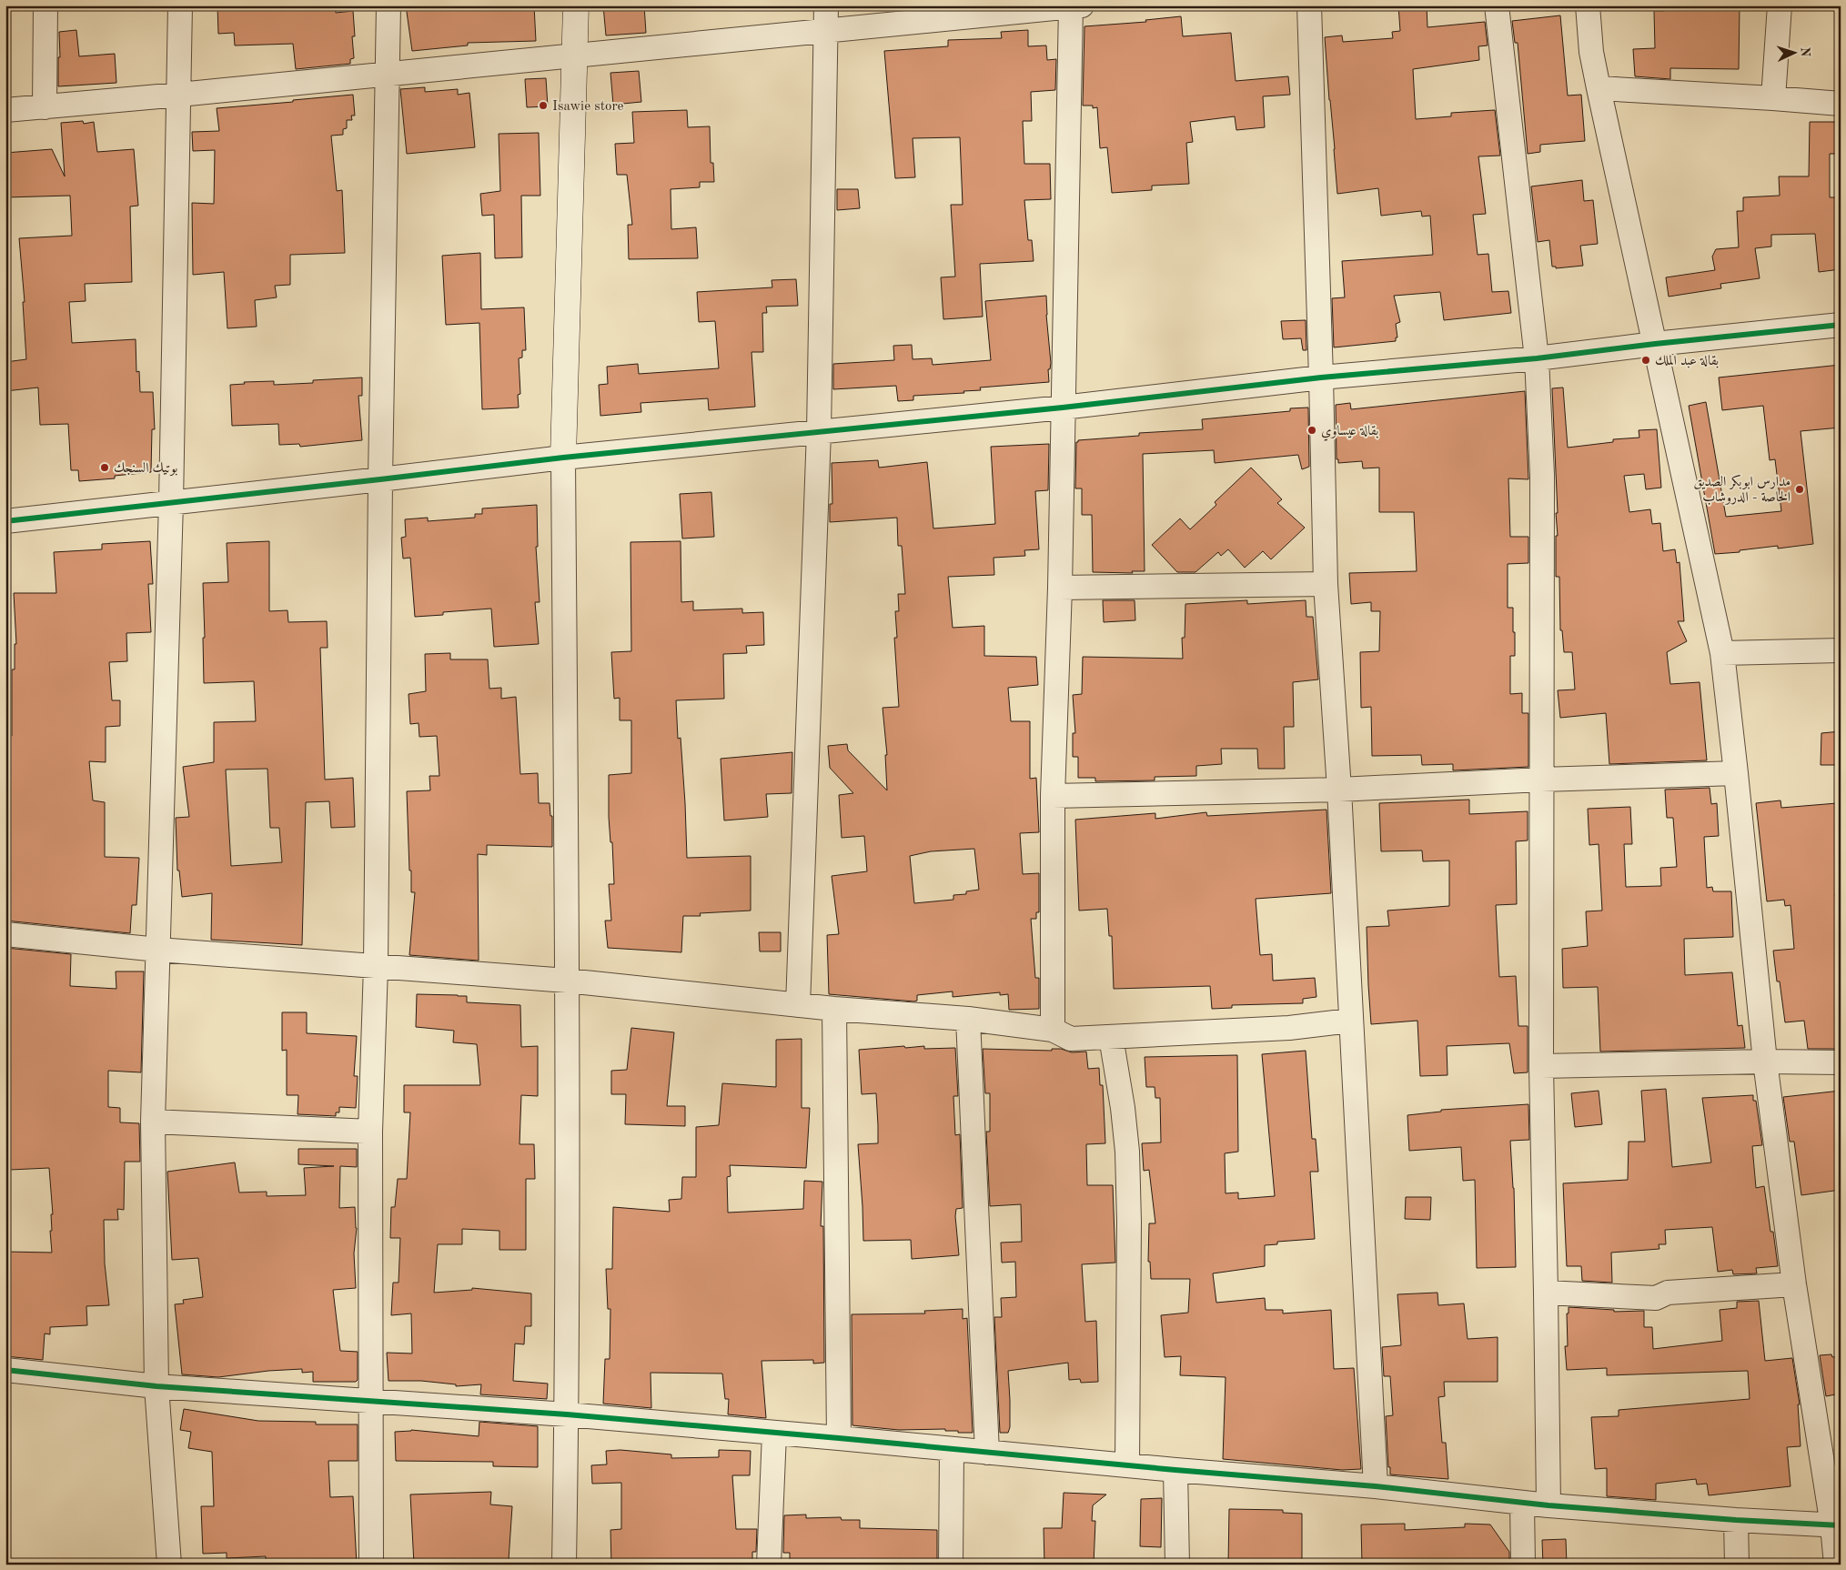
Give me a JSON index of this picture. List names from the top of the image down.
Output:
{
  "places": [
    "Isawie store",
    "بقالة عبد الملك",
    "بقالة عيساوي",
    "بوتيك السنجك",
    "مدارس ابوبكر الصديق الخاصة - الدروشاب"
  ],
  "north": "right"
}
